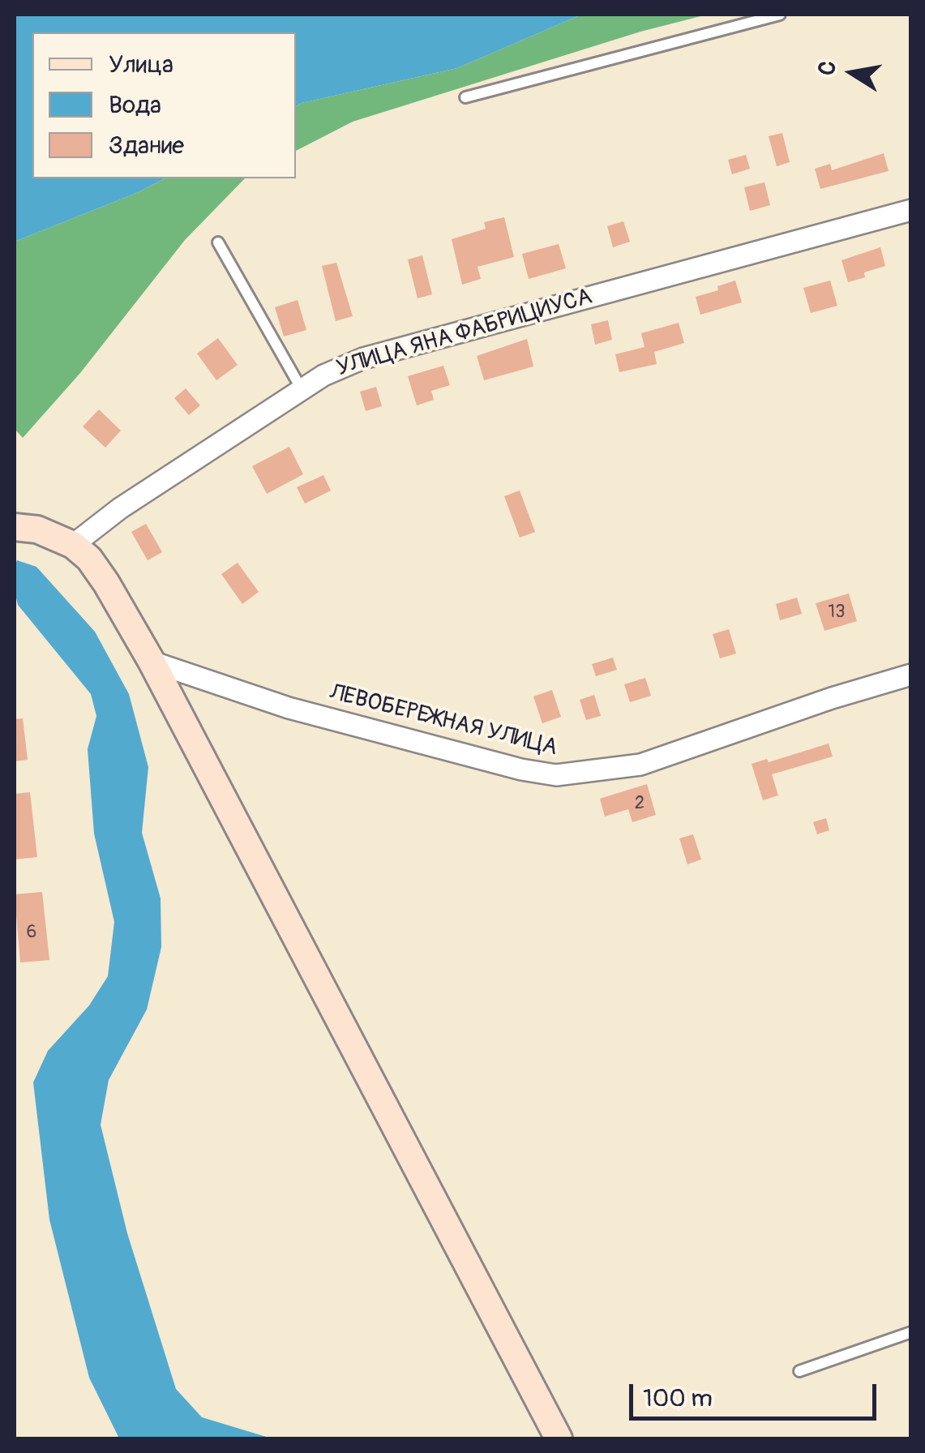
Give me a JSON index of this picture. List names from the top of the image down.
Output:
{
  "streets": {
    "street": ["УЛИЦА ЯНА ФАБРИЦИУСА", "ЛЕВОБЕРЕЖНАЯ УЛИЦА"]
  },
  "house_numbers": ["13", "2", "6"],
  "legend": ["Улица", "Вода", "Здание"],
  "scale_bar": "100 m",
  "north": "left"
}
